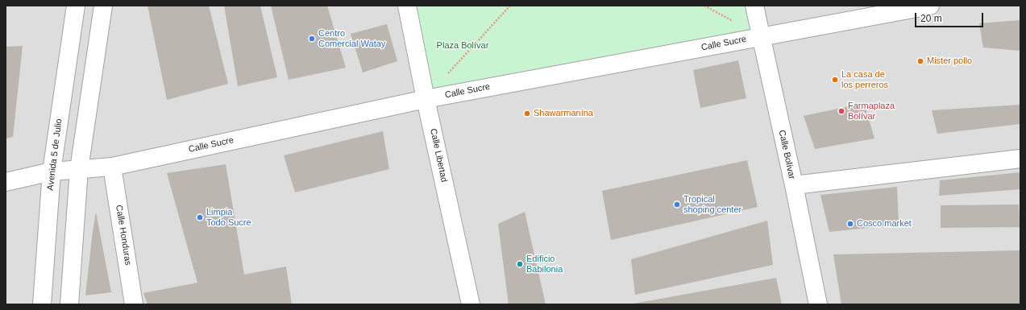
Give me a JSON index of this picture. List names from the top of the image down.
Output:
{
  "streets": {
    "street": [
      "Calle Sucre",
      "Avenida 5 de Julio",
      "Calle Bolívar",
      "Calle Libertad",
      "Calle Honduras"
    ]
  },
  "crossings": [
    ["Calle Sucre", "Avenida 5 de Julio"],
    ["Calle Sucre", "Calle Bolívar"],
    ["Calle Sucre", "Calle Libertad"],
    ["Calle Sucre", "Calle Honduras"]
  ],
  "parks": ["Plaza Bolívar"],
  "places": [
    "Centro Comercial Watay",
    "Mister pollo",
    "La casa de los perreros",
    "Farmaplaza Bolívar",
    "Shawarmanína",
    "Tropical shoping center",
    "Limpia Todo Sucre",
    "Cosco market",
    "Edificio Babilonia"
  ],
  "scale_bar": "20 m"
}
